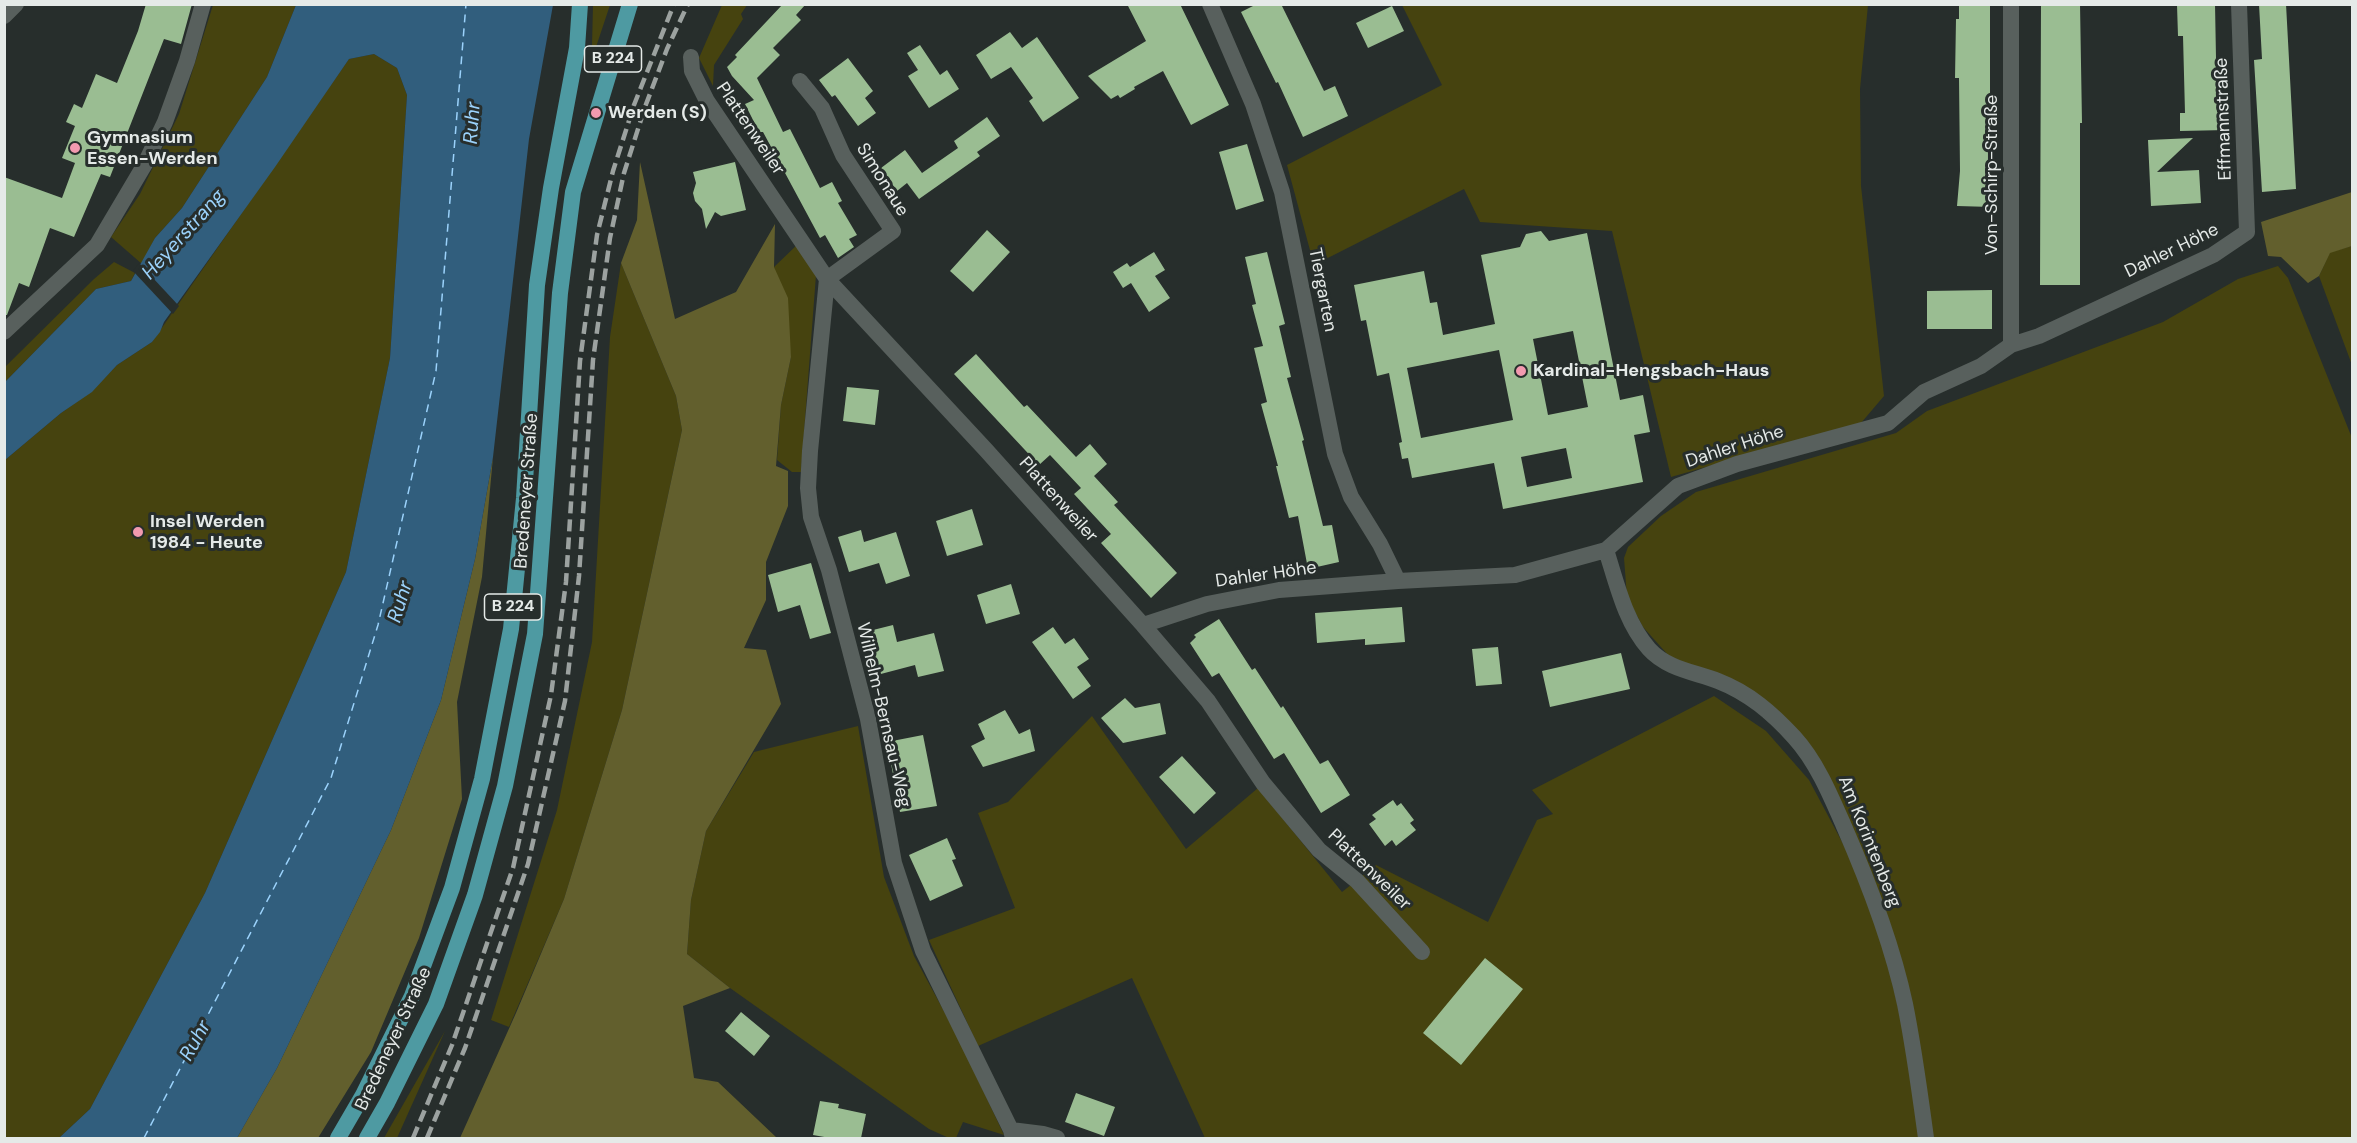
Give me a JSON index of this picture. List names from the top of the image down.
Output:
{
  "streets": {
    "main road": ["B 224", "Bredeneyer Straße"],
    "street": [
      "Effmannstraße",
      "Plattenweiler",
      "Von-Schirp-Straße",
      "Simonaue",
      "Dahler Höhe",
      "Tiergarten",
      "Wilhelm-Bernsau-Weg",
      "Am Korintenberg"
    ]
  },
  "crossings": [
    ["Effmannstraße", "Dahler Höhe"],
    ["Plattenweiler", "Simonaue"],
    ["Plattenweiler", "Dahler Höhe"],
    ["Plattenweiler", "Wilhelm-Bernsau-Weg"],
    ["Von-Schirp-Straße", "Dahler Höhe"],
    ["Simonaue", "Wilhelm-Bernsau-Weg"],
    ["Dahler Höhe", "Tiergarten"],
    ["Dahler Höhe", "Am Korintenberg"]
  ],
  "water": ["Ruhr", "Heyerstrang"],
  "places": [
    "Werden (S)",
    "Gymnasium Essen-Werden",
    "Kardinal-Hengsbach-Haus",
    "Insel Werden 1984 - Heute"
  ]
}
